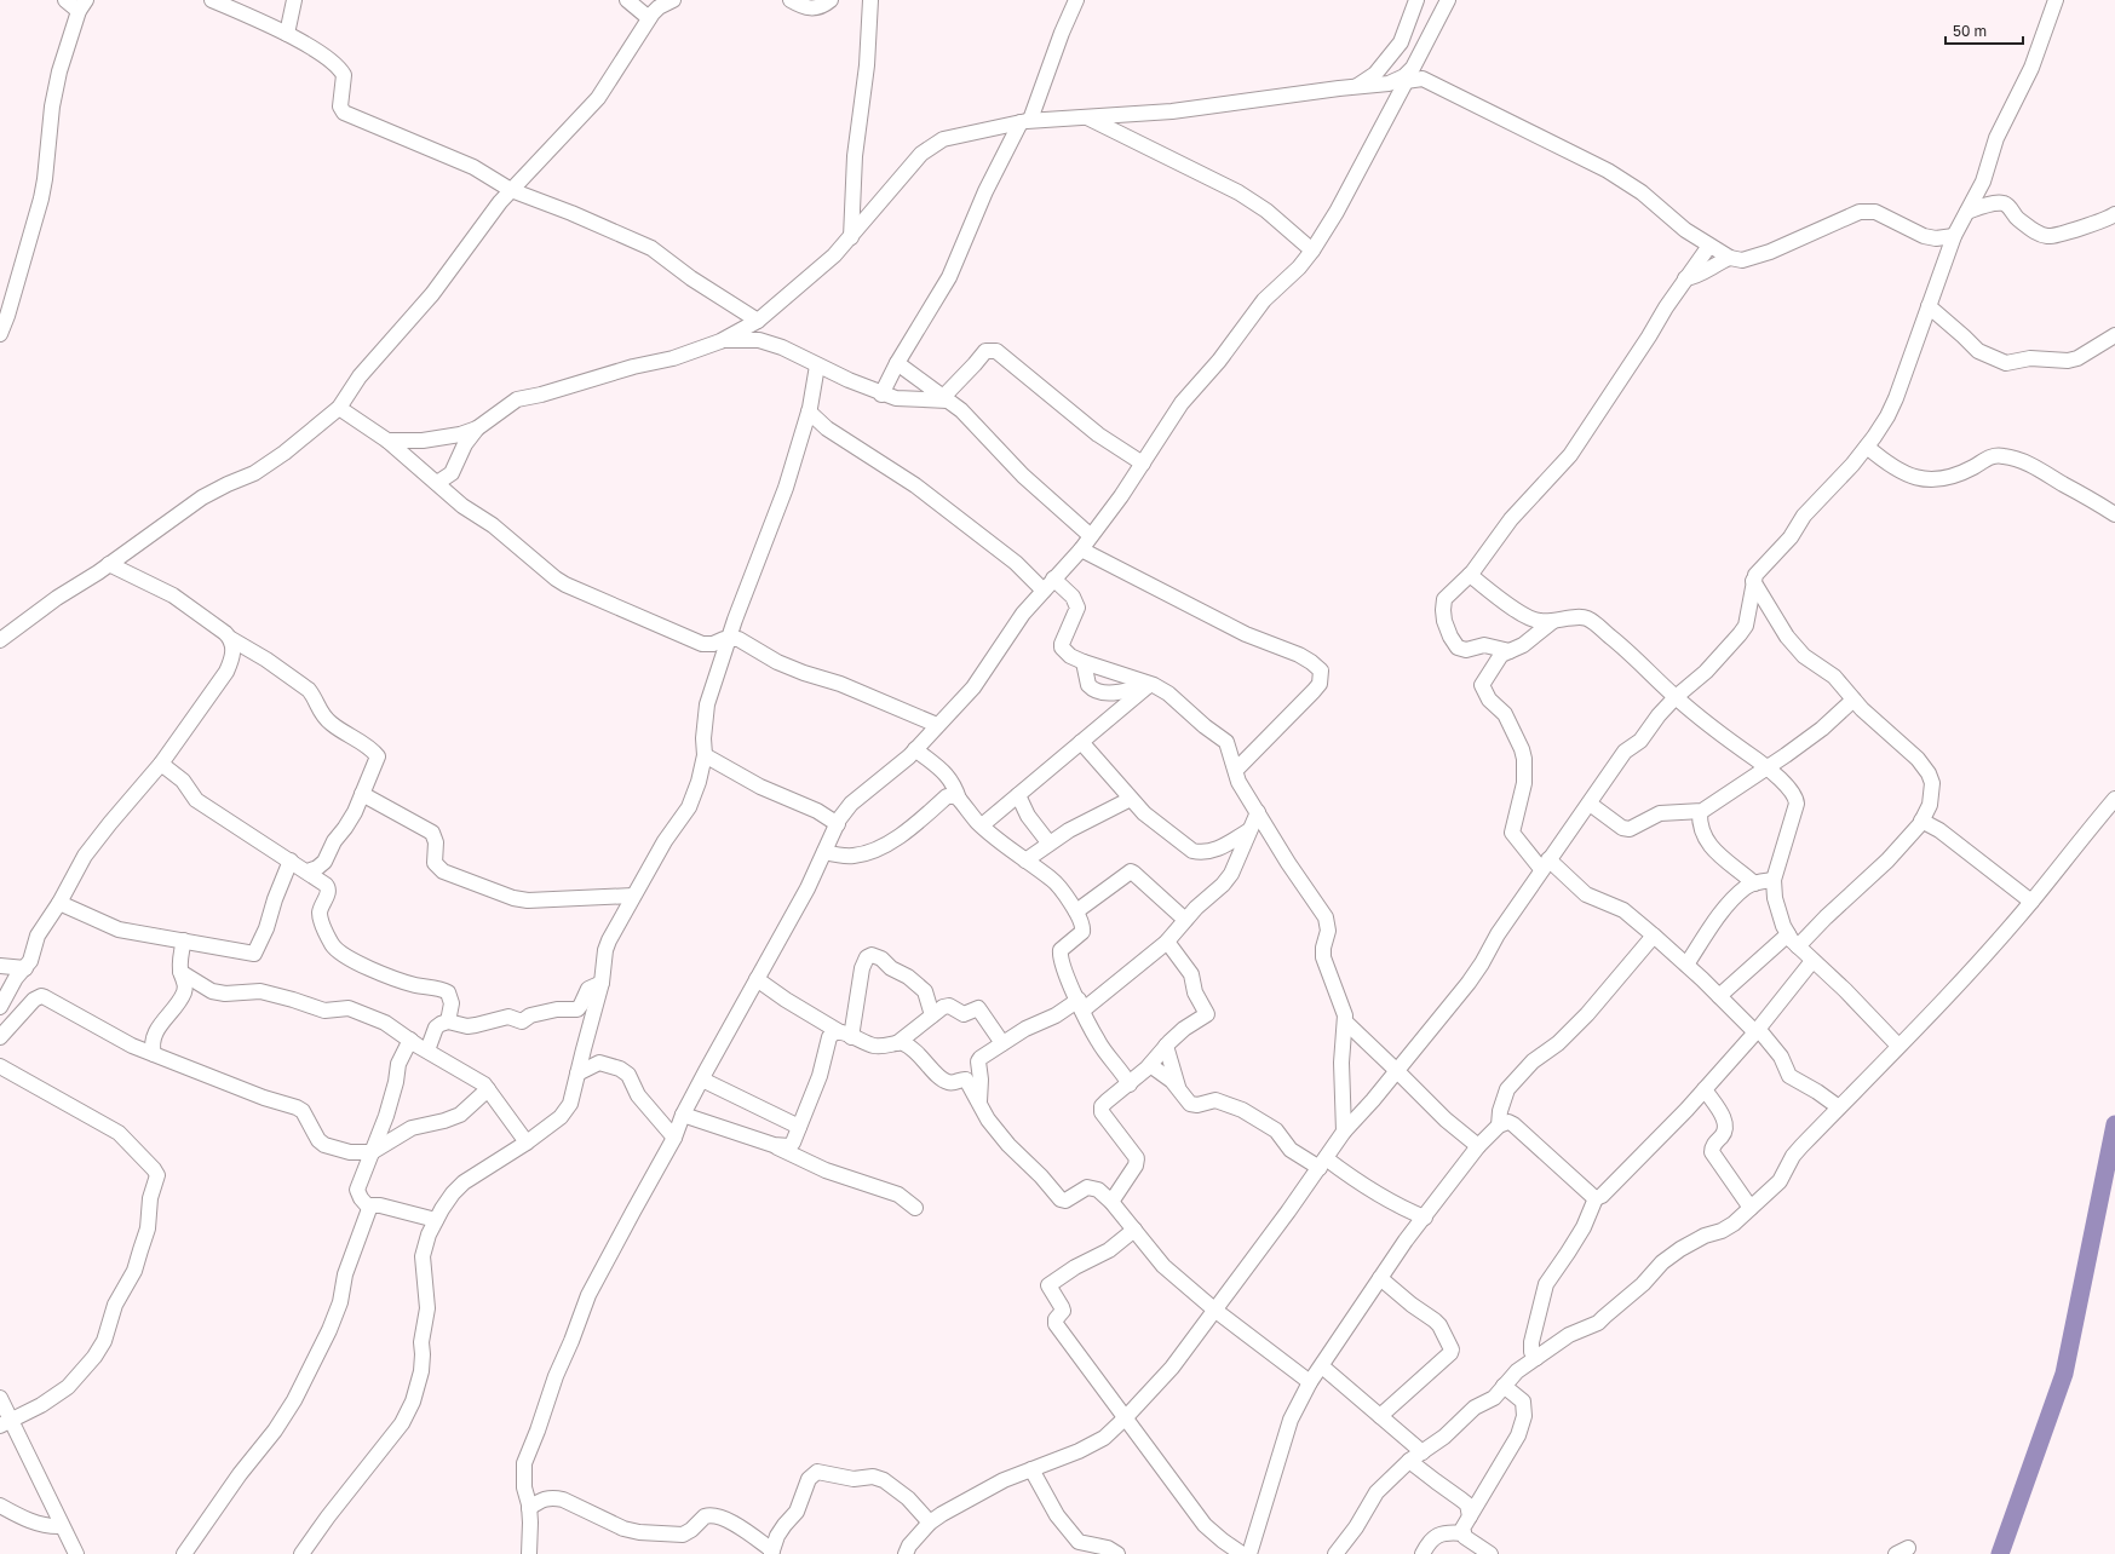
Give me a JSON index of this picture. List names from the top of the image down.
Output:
{
  "scale_bar": "50 m"
}
